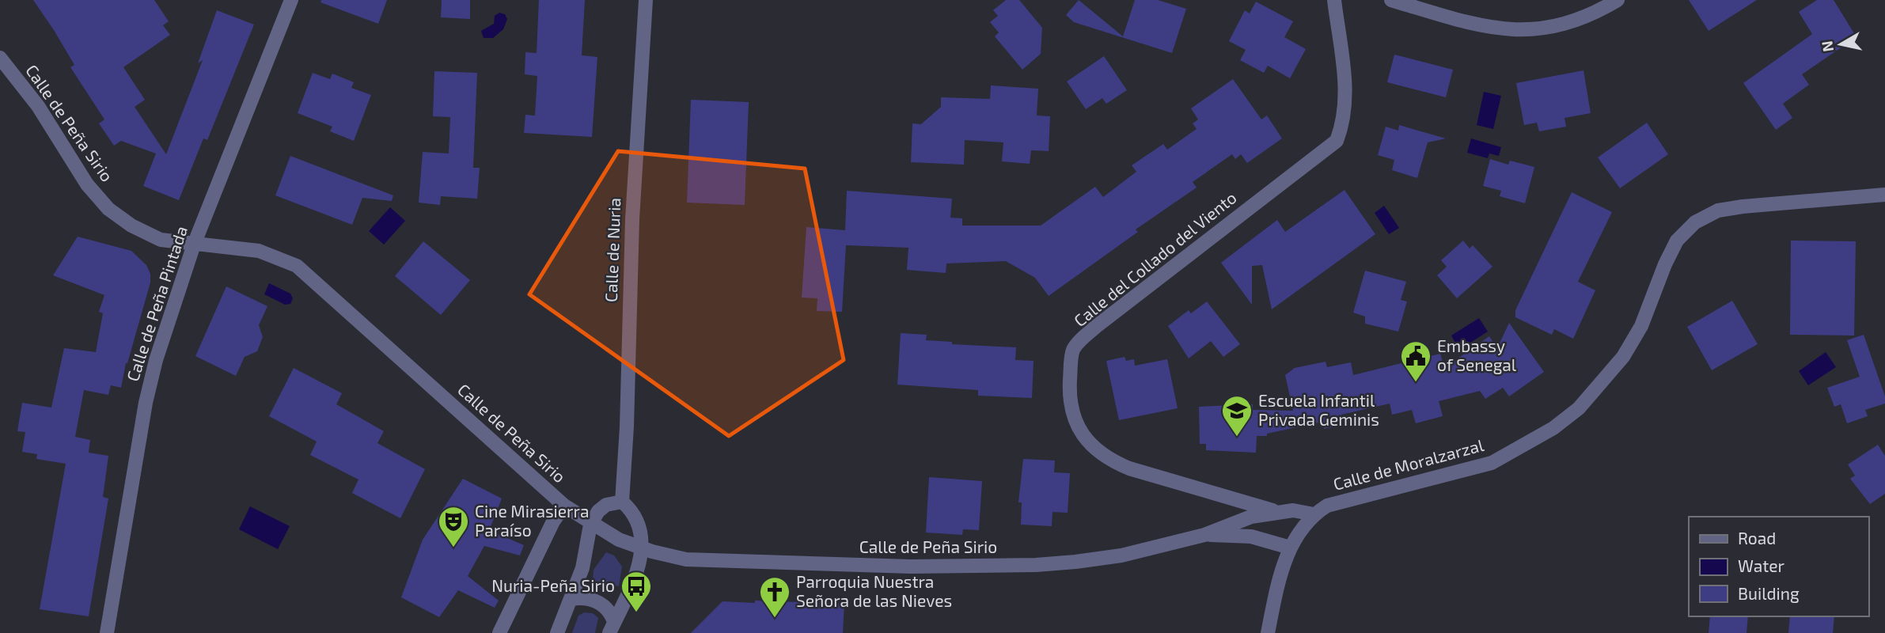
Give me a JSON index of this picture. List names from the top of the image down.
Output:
{
  "streets": {
    "street": [
      "Calle de Peña Sirio",
      "Calle de Nuria",
      "Calle del Collado del Viento",
      "Calle de Peña Pintada",
      "Calle de Moralzarzal"
    ]
  },
  "crossings": [
    ["Calle de Peña Sirio", "Calle del Collado del Viento"],
    ["Calle de Peña Sirio", "Calle de Peña Pintada"],
    ["Calle de Peña Sirio", "Calle de Moralzarzal"]
  ],
  "places": {
    "public building": ["Embassy of Senegal"],
    "school or university": ["Escuela Infantil Privada Geminis"],
    "theatre": ["Cine Mirasierra Paraíso"],
    "bus stop": ["Nuria-Peña Sirio"],
    "church": ["Parroquia Nuestra Señora de las Nieves"]
  },
  "legend": ["Road", "Water", "Building"],
  "north": "left"
}
